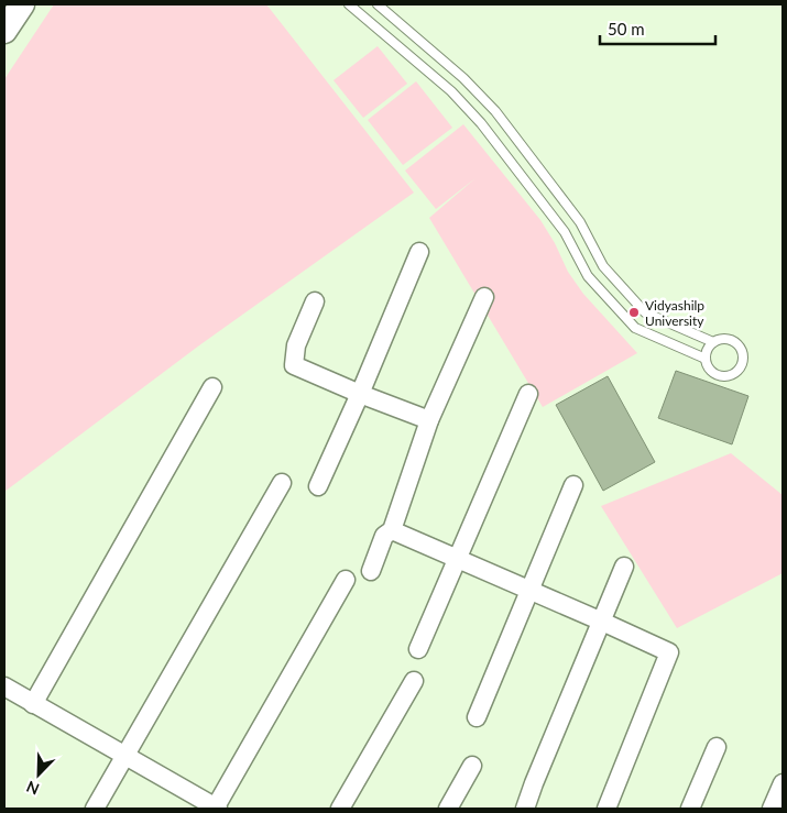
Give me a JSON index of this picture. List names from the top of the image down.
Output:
{
  "places": ["Vidyashilp University"],
  "scale_bar": "50 m",
  "north": "bottom left"
}
